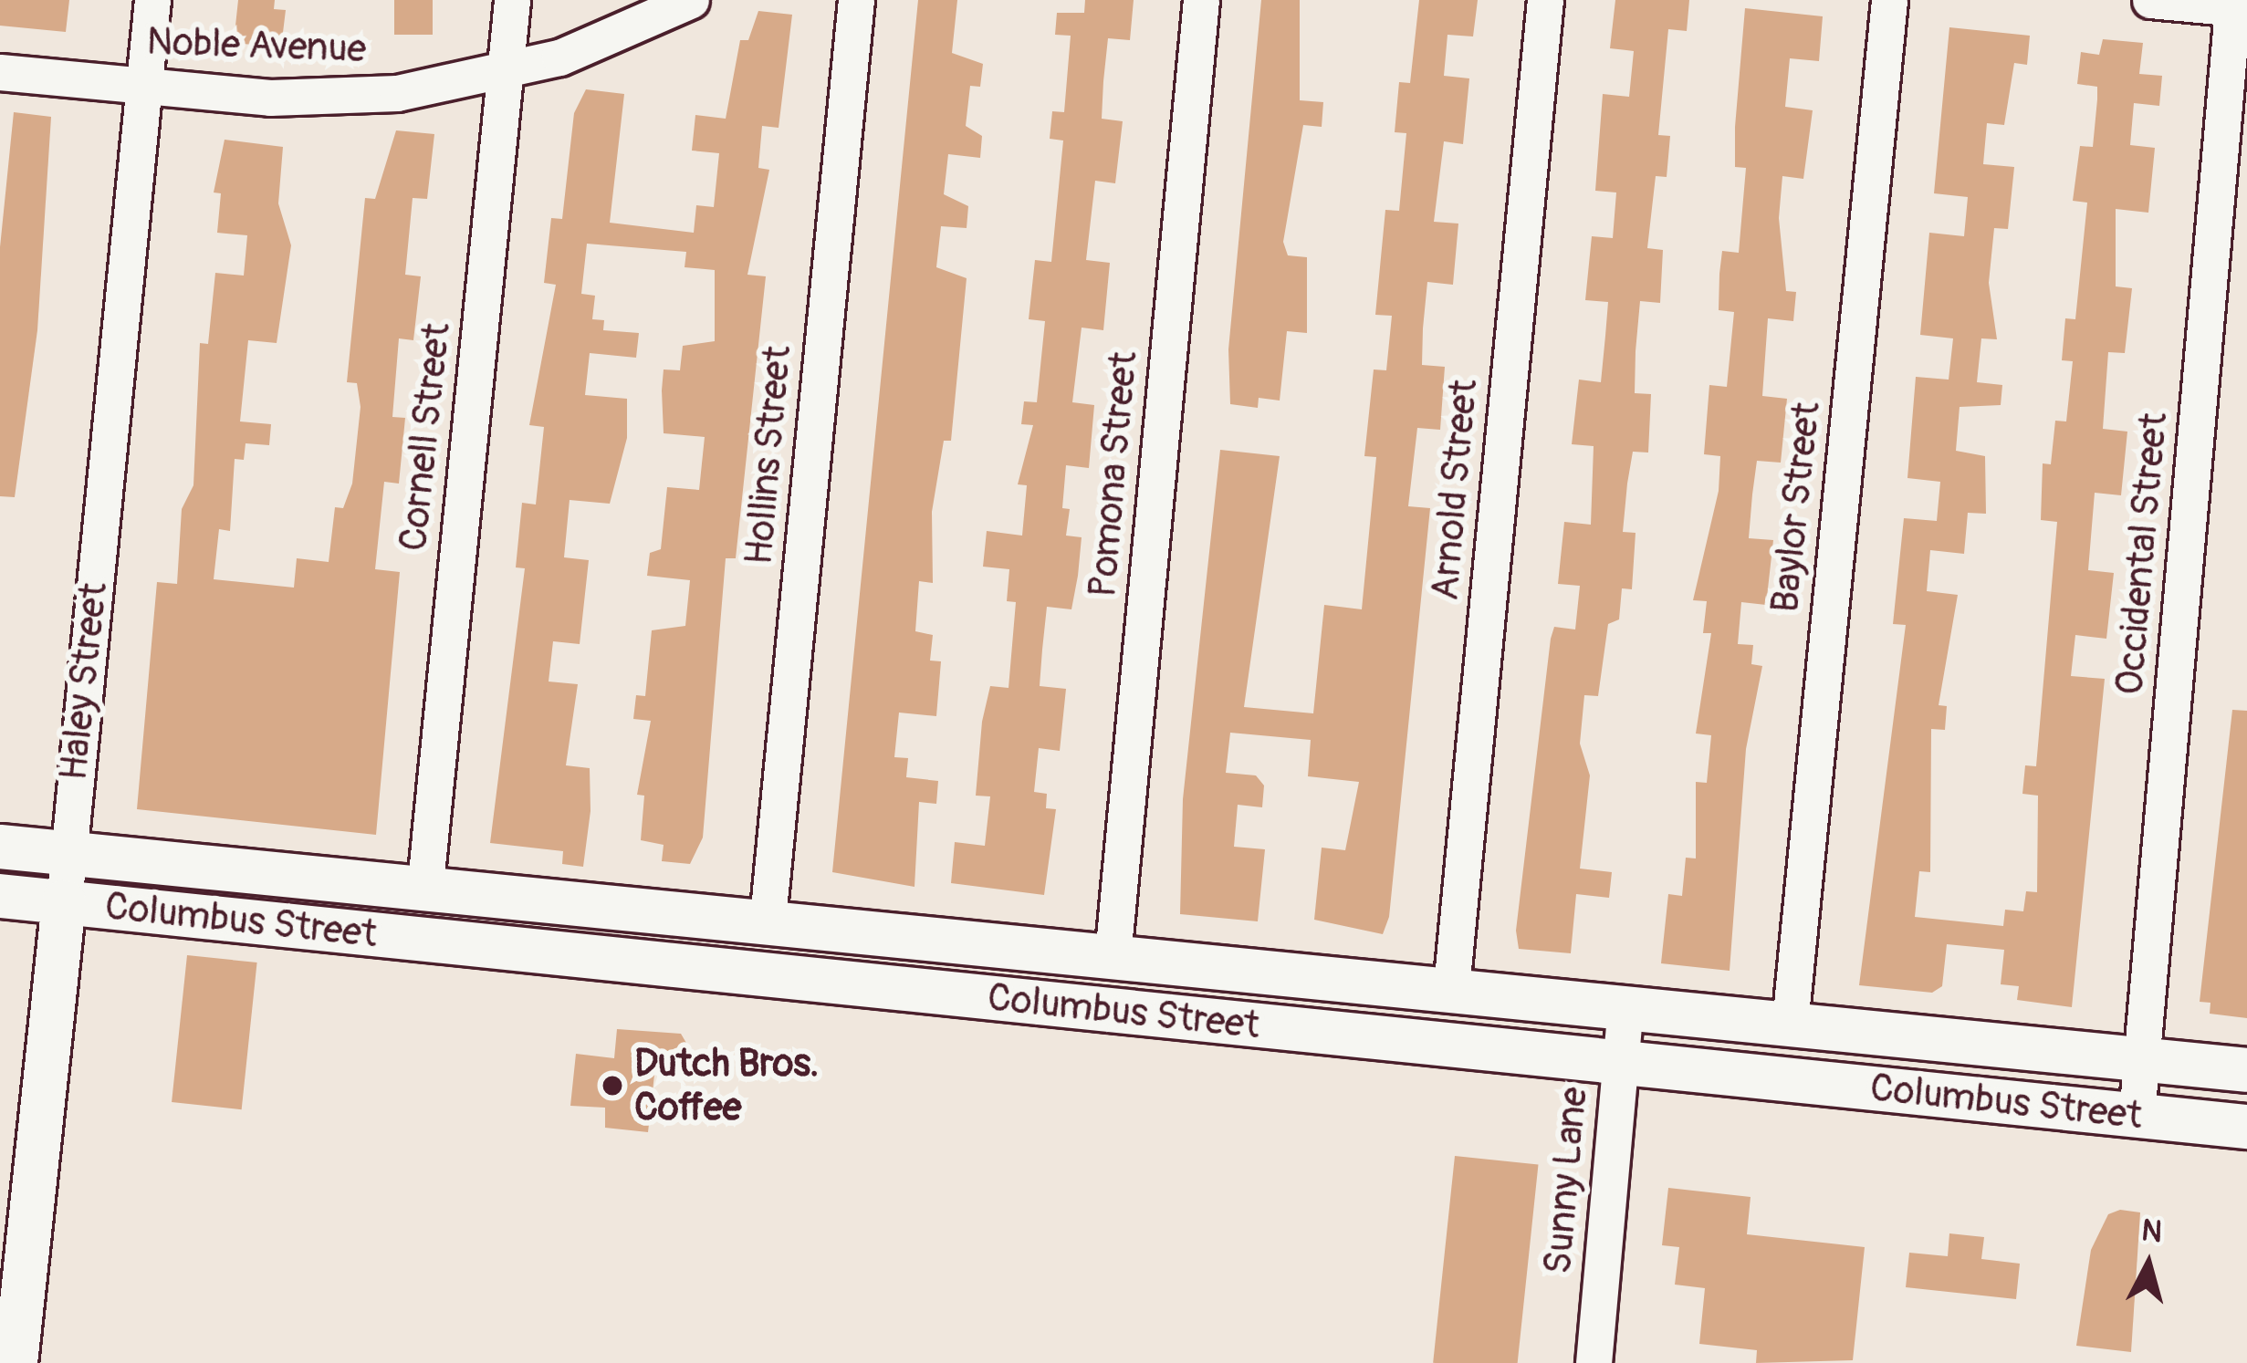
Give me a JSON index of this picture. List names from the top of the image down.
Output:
{
  "streets": {
    "main road": ["Haley Street", "Columbus Street"],
    "street": [
      "Noble Avenue",
      "Cornell Street",
      "Hollins Street",
      "Pomona Street",
      "Arnold Street",
      "Baylor Street",
      "Occidental Street",
      "Sunny Lane"
    ]
  },
  "crossings": [
    ["Noble Avenue", "Cornell Street"],
    ["Noble Avenue", "Haley Street"],
    ["Cornell Street", "Columbus Street"],
    ["Hollins Street", "Columbus Street"],
    ["Pomona Street", "Columbus Street"],
    ["Arnold Street", "Columbus Street"],
    ["Baylor Street", "Columbus Street"],
    ["Occidental Street", "Columbus Street"],
    ["Haley Street", "Columbus Street"],
    ["Columbus Street", "Sunny Lane"]
  ],
  "places": ["Dutch Bros. Coffee"],
  "north": "top"
}
